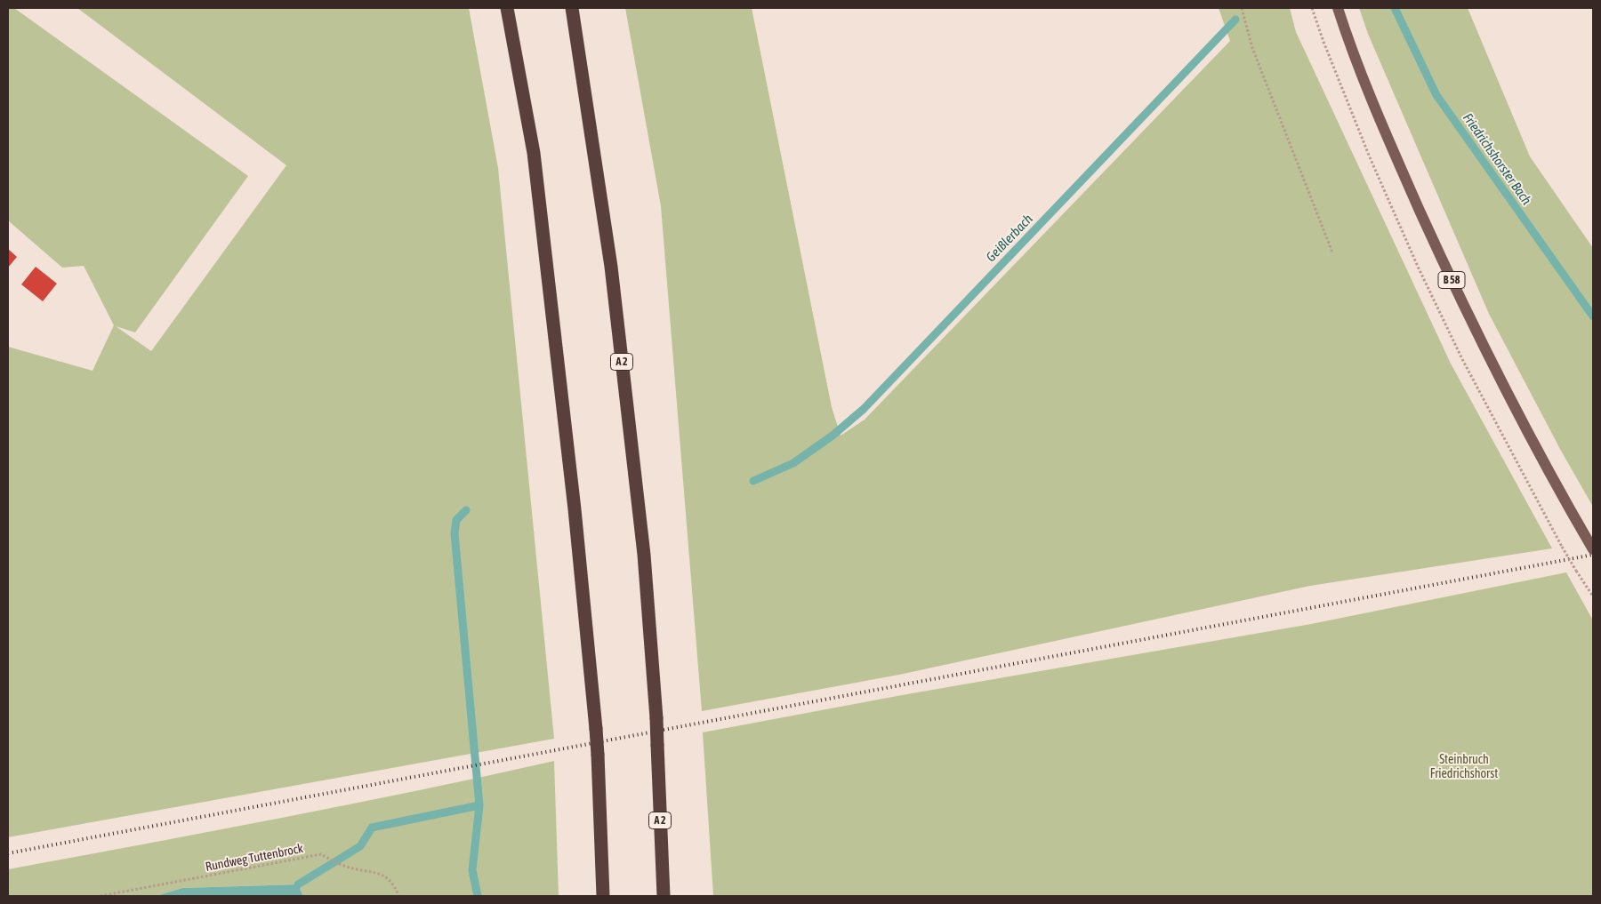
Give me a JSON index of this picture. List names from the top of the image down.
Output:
{
  "streets": {
    "highway": ["A 2"],
    "main road": ["B 58"],
    "path": ["Rundweg Tuttenbrock"]
  },
  "water": ["Friedrichshorster Bach", "Geißlerbach"],
  "parks": ["Steinbruch Friedrichshorst"]
}
